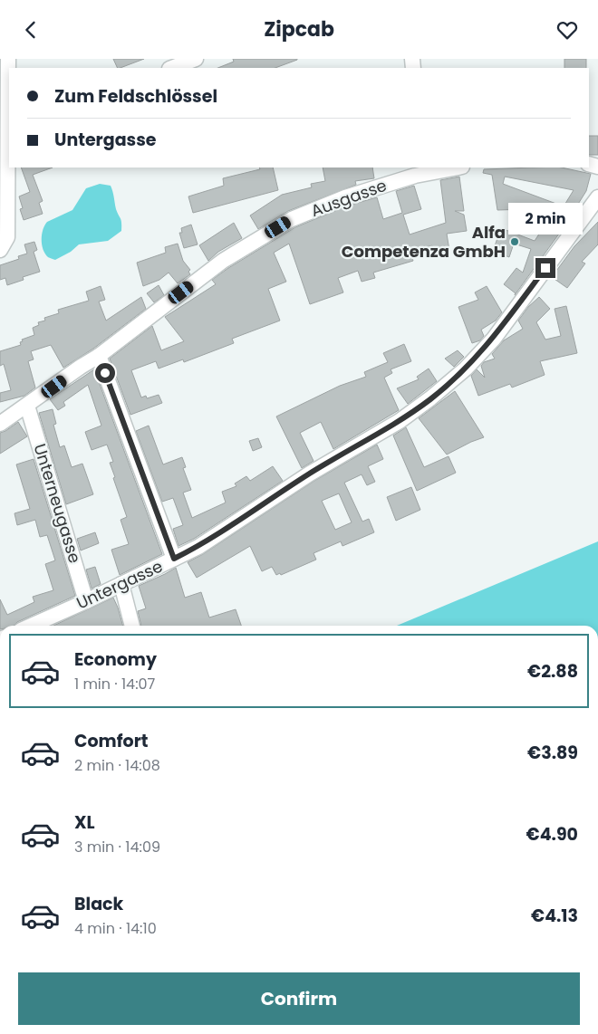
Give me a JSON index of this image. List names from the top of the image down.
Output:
{
  "streets": {
    "street": ["Ausgasse", "Unterneugasse", "Untergasse"]
  },
  "crossings": [
    ["Ausgasse", "Unterneugasse"],
    ["Unterneugasse", "Untergasse"]
  ],
  "places": ["Alfa Competenza GmbH"],
  "page": {
    "header": "Zipcab",
    "banner": ["Zum Feldschlössel", "Untergasse"],
    "bubble": "2 min",
    "list": [
      {
        "name": "Economy",
        "note": "1 min · 14:07",
        "value": "€2.88"
      },
      {
        "name": "Comfort",
        "note": "2 min · 14:08",
        "value": "€3.89"
      },
      {
        "name": "XL",
        "note": "3 min · 14:09",
        "value": "€4.90"
      },
      {
        "name": "Black",
        "note": "4 min · 14:10",
        "value": "€4.13"
      }
    ],
    "buttons": "Confirm"
  }
}
